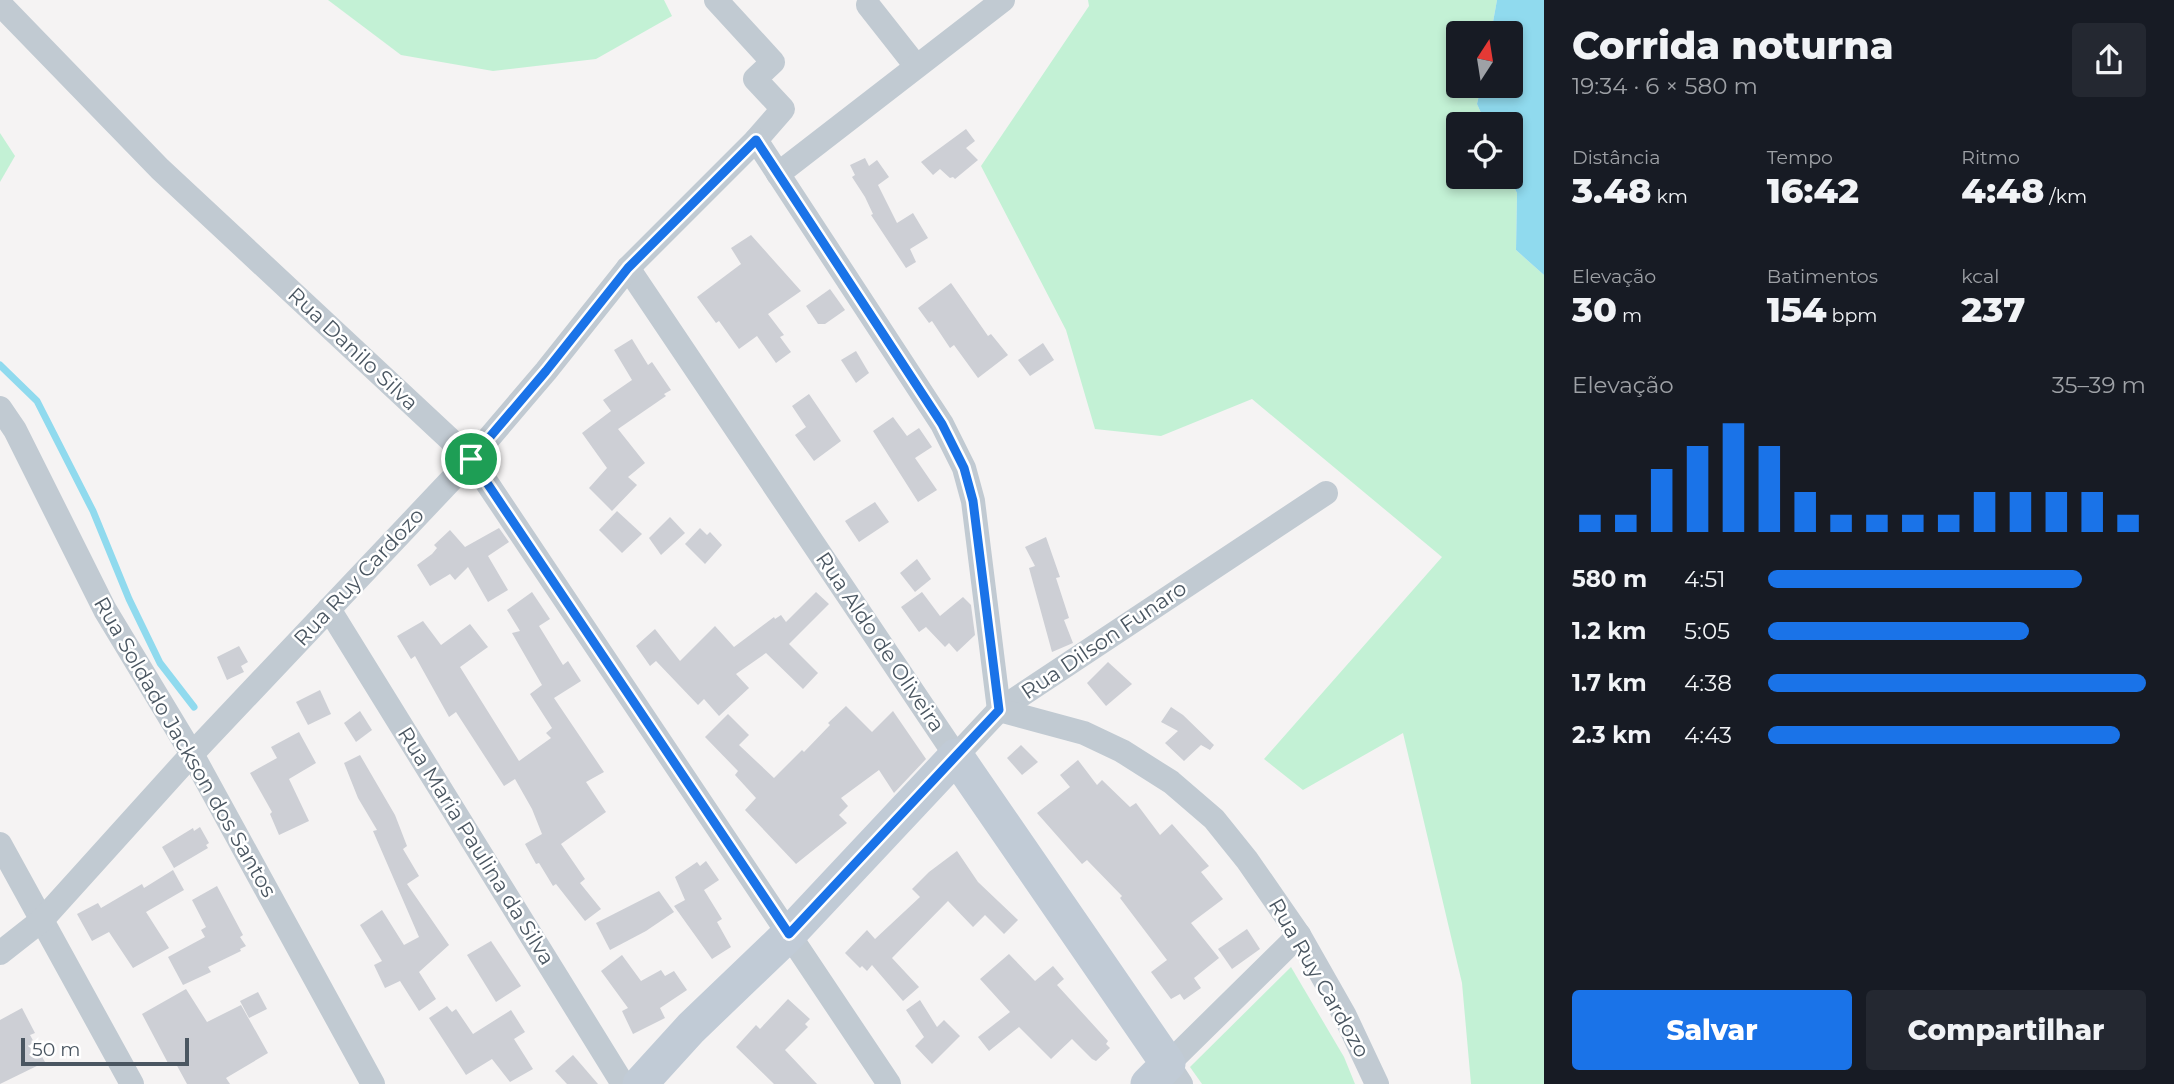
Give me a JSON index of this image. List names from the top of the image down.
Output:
{
  "streets": {
    "street": [
      "Rua Danilo Silva",
      "Rua Ruy Cardozo",
      "Rua Dilson Funaro",
      "Rua Aldo de Oliveira",
      "Rua Soldado Jackson dos Santos",
      "Rua Maria Paulina da Silva"
    ]
  },
  "crossings": [
    ["Rua Danilo Silva", "Rua Ruy Cardozo"],
    ["Rua Danilo Silva", "Rua Dilson Funaro"],
    ["Rua Ruy Cardozo", "Rua Dilson Funaro"],
    ["Rua Ruy Cardozo", "Rua Aldo de Oliveira"],
    ["Rua Ruy Cardozo", "Rua Soldado Jackson dos Santos"],
    ["Rua Ruy Cardozo", "Rua Maria Paulina da Silva"],
    ["Rua Dilson Funaro", "Rua Aldo de Oliveira"]
  ],
  "scale_bar": "50 m",
  "north": "top",
  "page": {
    "heading": ["Corrida noturna", "19:34 · 6 × 580 m"],
    "stats": [
      ["Distância", "3.48 km"],
      ["Tempo", "16:42"],
      ["Ritmo", "4:48 /km"],
      ["Elevação", "30 m"],
      ["Batimentos", "154 bpm"],
      ["kcal", "237"]
    ],
    "chart": ["Elevação", "35–39 m"],
    "list": [
      {
        "name": "580 m",
        "note": "4:51"
      },
      {
        "name": "1.2 km",
        "note": "5:05"
      },
      {
        "name": "1.7 km",
        "note": "4:38"
      },
      {
        "name": "2.3 km",
        "note": "4:43"
      }
    ],
    "buttons": ["Salvar", "Compartilhar"],
    "scale": "50 m"
  }
}
